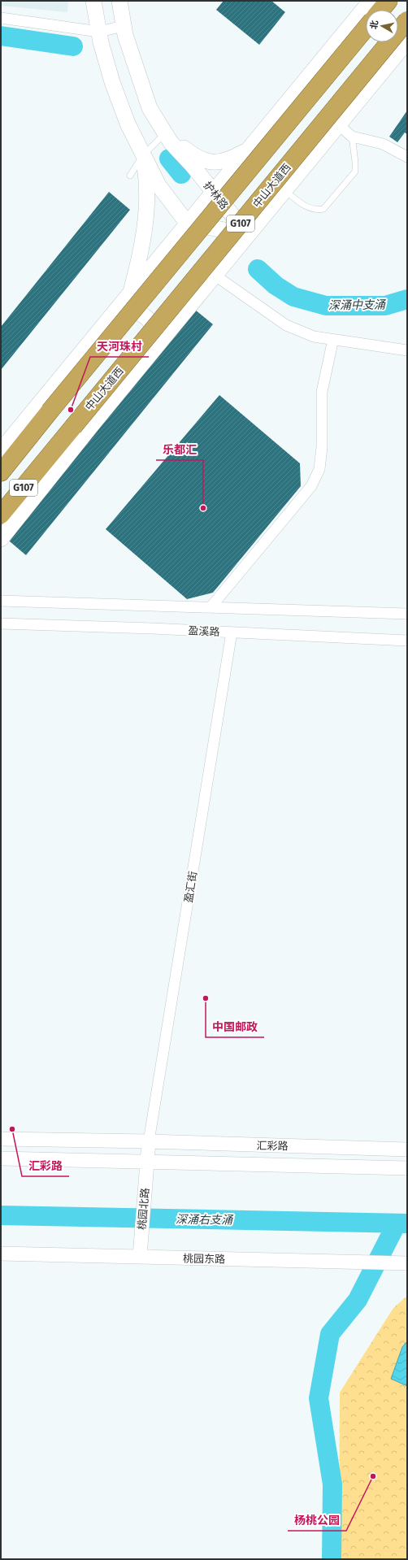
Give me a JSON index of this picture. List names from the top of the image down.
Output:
{
  "streets": {
    "highway": ["中山大道西", "G107"],
    "main road": ["护林路"],
    "street": [
      "盈溪路",
      "盈汇街",
      "汇彩路",
      "桃园北路",
      "桃园东路"
    ]
  },
  "crossings": [
    ["盈溪路", "盈汇街"],
    ["盈汇街", "汇彩路"],
    ["盈汇街", "桃园北路"],
    ["汇彩路", "桃园北路"],
    ["桃园北路", "桃园东路"]
  ],
  "water": ["深涌中支涌", "深涌右支涌"],
  "places": [
    "天河珠村",
    "乐都汇",
    "中国邮政",
    "汇彩路",
    "杨桃公园"
  ],
  "north": "left"
}
